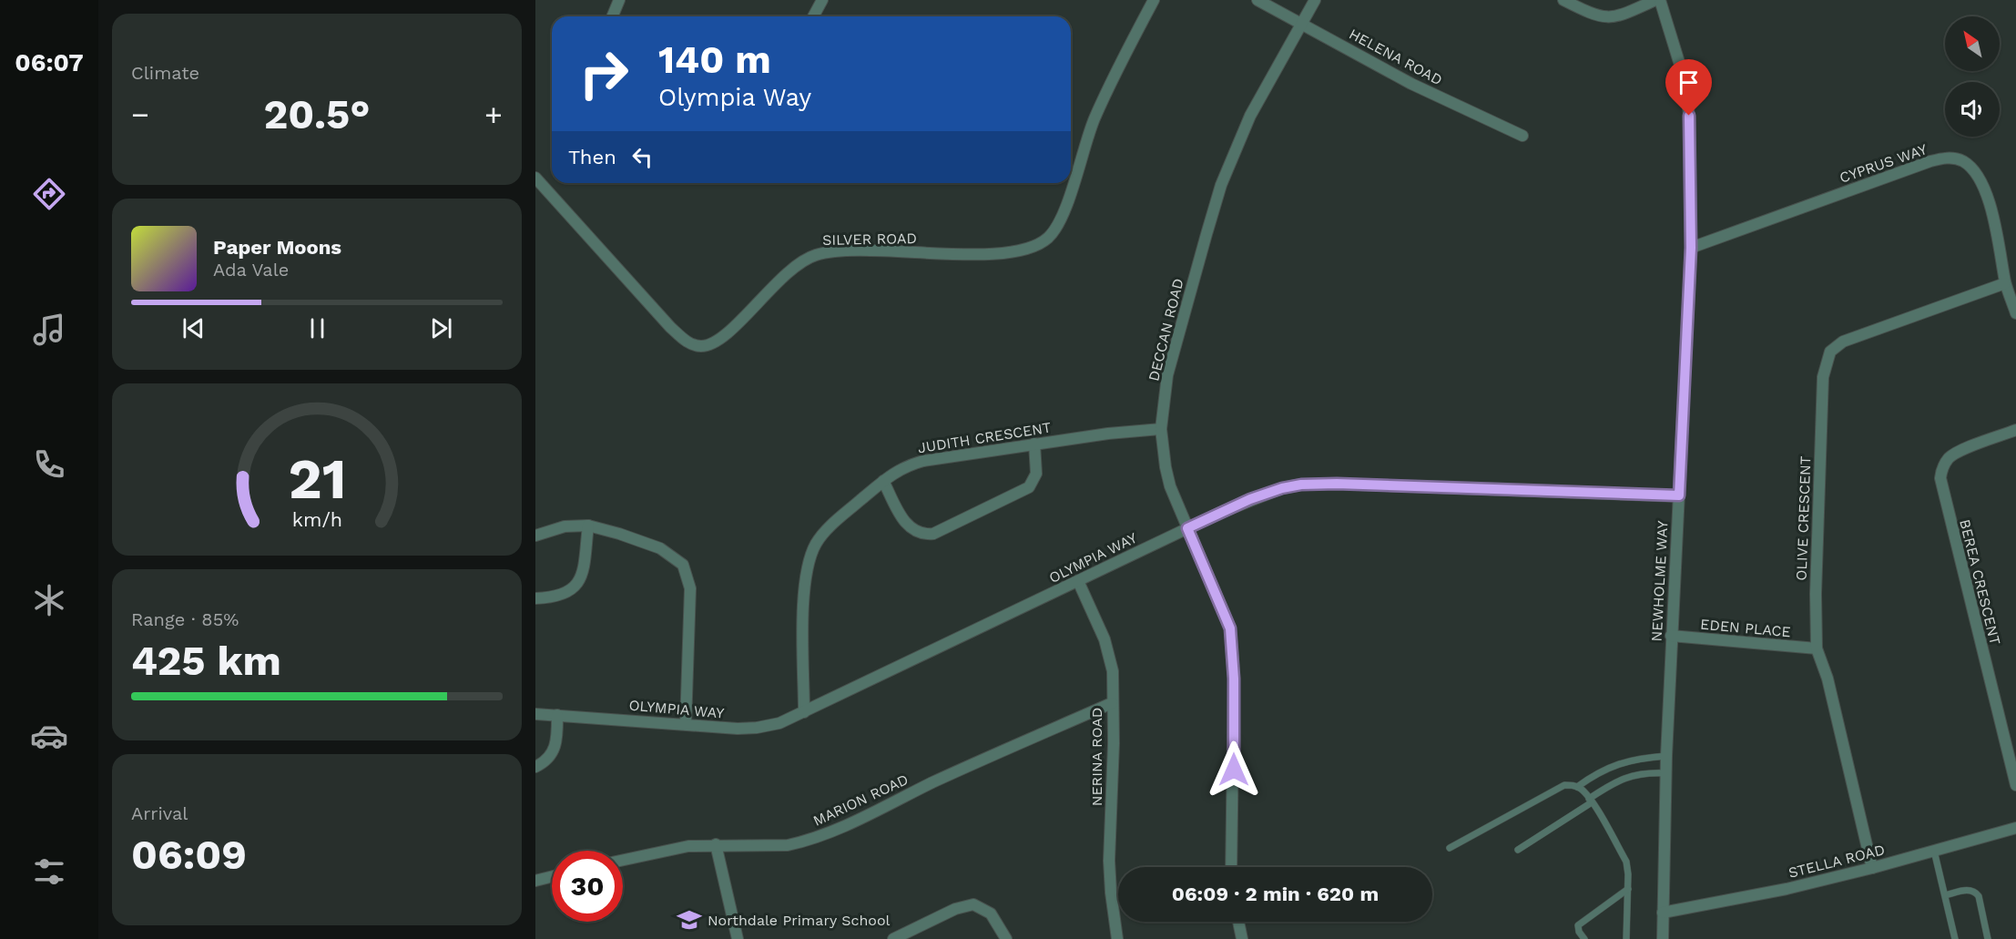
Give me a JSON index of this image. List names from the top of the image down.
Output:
{
  "streets": {
    "street": [
      "HELENA ROAD",
      "CYPRUS WAY",
      "SILVER ROAD",
      "DECCAN ROAD",
      "JUDITH CRESCENT",
      "OLIVE CRESCENT",
      "OLYMPIA WAY",
      "NEWHOLME WAY",
      "BEREA CRESCENT",
      "EDEN PLACE",
      "NERINA ROAD",
      "MARION ROAD",
      "STELLA ROAD"
    ]
  },
  "crossings": [
    ["HELENA ROAD", "DECCAN ROAD"],
    ["CYPRUS WAY", "OLIVE CRESCENT"],
    ["CYPRUS WAY", "NEWHOLME WAY"],
    ["DECCAN ROAD", "JUDITH CRESCENT"],
    ["DECCAN ROAD", "OLYMPIA WAY"],
    ["JUDITH CRESCENT", "OLYMPIA WAY"],
    ["OLIVE CRESCENT", "EDEN PLACE"],
    ["OLIVE CRESCENT", "STELLA ROAD"],
    ["OLYMPIA WAY", "NEWHOLME WAY"],
    ["OLYMPIA WAY", "NERINA ROAD"],
    ["NEWHOLME WAY", "EDEN PLACE"],
    ["NEWHOLME WAY", "STELLA ROAD"],
    ["NERINA ROAD", "MARION ROAD"]
  ],
  "places": {
    "school or university": ["Northdale Primary School"]
  },
  "north": "top left",
  "page": {
    "tabs": "06:07",
    "tile": [
      "Climate",
      ["Range · 85%", "425 km"],
      ["Arrival", "06:09"]
    ],
    "turn": ["140 m", "Olympia Way"],
    "heat": ["−", "20.5°", "+"],
    "then": "Then",
    "song": ["Paper Moons", "Ada Vale"],
    "limit": "30",
    "trip": "06:09 · 2 min · 620 m",
    "gauge": ["21", "km/h"]
  }
}
